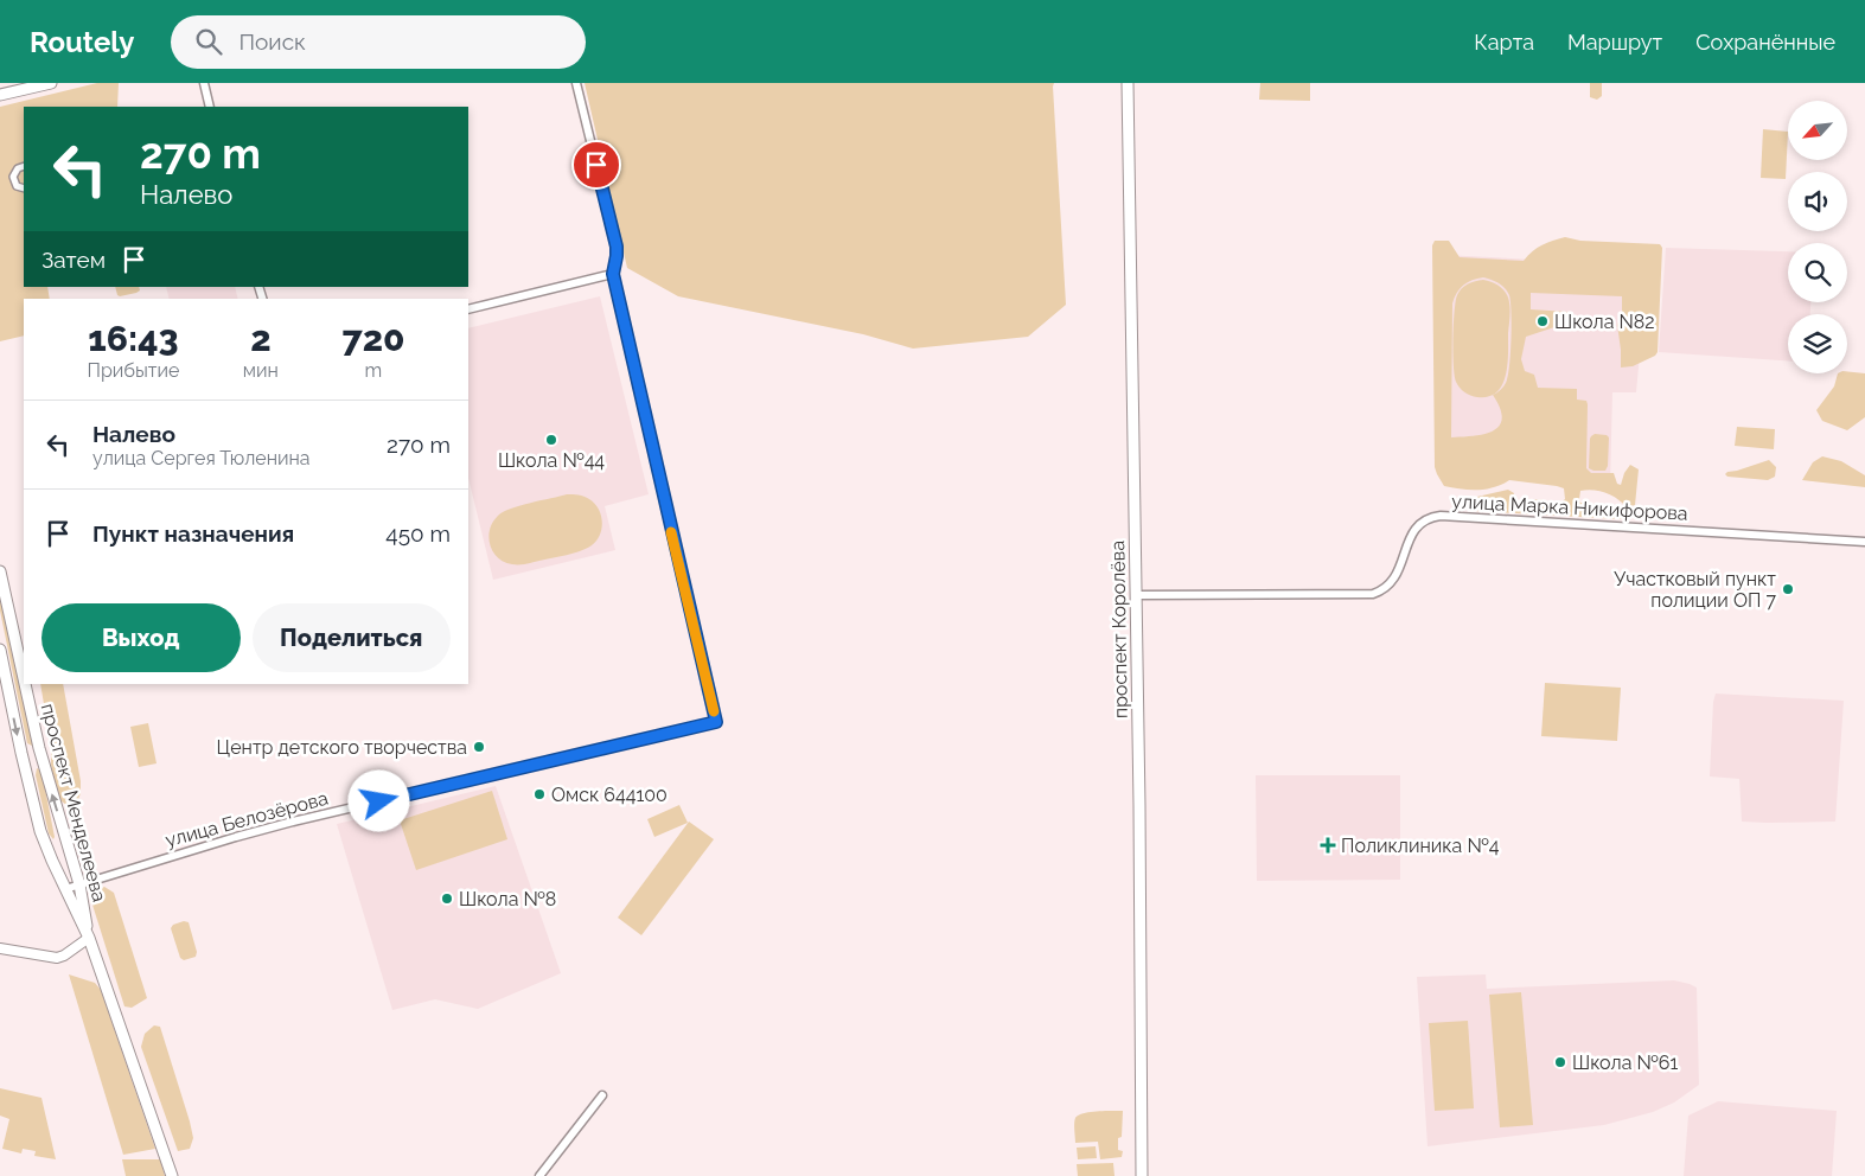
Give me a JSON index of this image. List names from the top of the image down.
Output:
{
  "streets": {
    "main road": ["проспект Королёва", "проспект Менделеева"],
    "street": ["улица Марка Никифорова", "улица Белозёрова"]
  },
  "crossings": [
    ["улица Марка Никифорова", "проспект Королёва"],
    ["проспект Менделеева", "улица Белозёрова"]
  ],
  "places": {
    "other": [
      "Школа N82",
      "Школа №44",
      "Участковый пункт полиции ОП 7",
      "Центр детского творчества",
      "Омск 644100",
      "Школа №8",
      "Школа №61"
    ],
    "health": ["Поликлиника №4"]
  },
  "north": "bottom left",
  "page": {
    "header": "Routely",
    "search": "Поиск",
    "nav": ["Карта", "Маршрут", "Сохранённые"],
    "turn": ["270 m", "Налево"],
    "then": "Затем",
    "eta": [
      "16:43",
      "Прибытие",
      "2",
      "мин",
      "720",
      "m"
    ],
    "list": [
      {
        "name": "Налево",
        "note": "улица Сергея Тюленина",
        "value": "270 m"
      },
      {
        "name": "Пункт назначения",
        "value": "450 m"
      }
    ],
    "buttons": ["Выход", "Поделиться"]
  }
}
